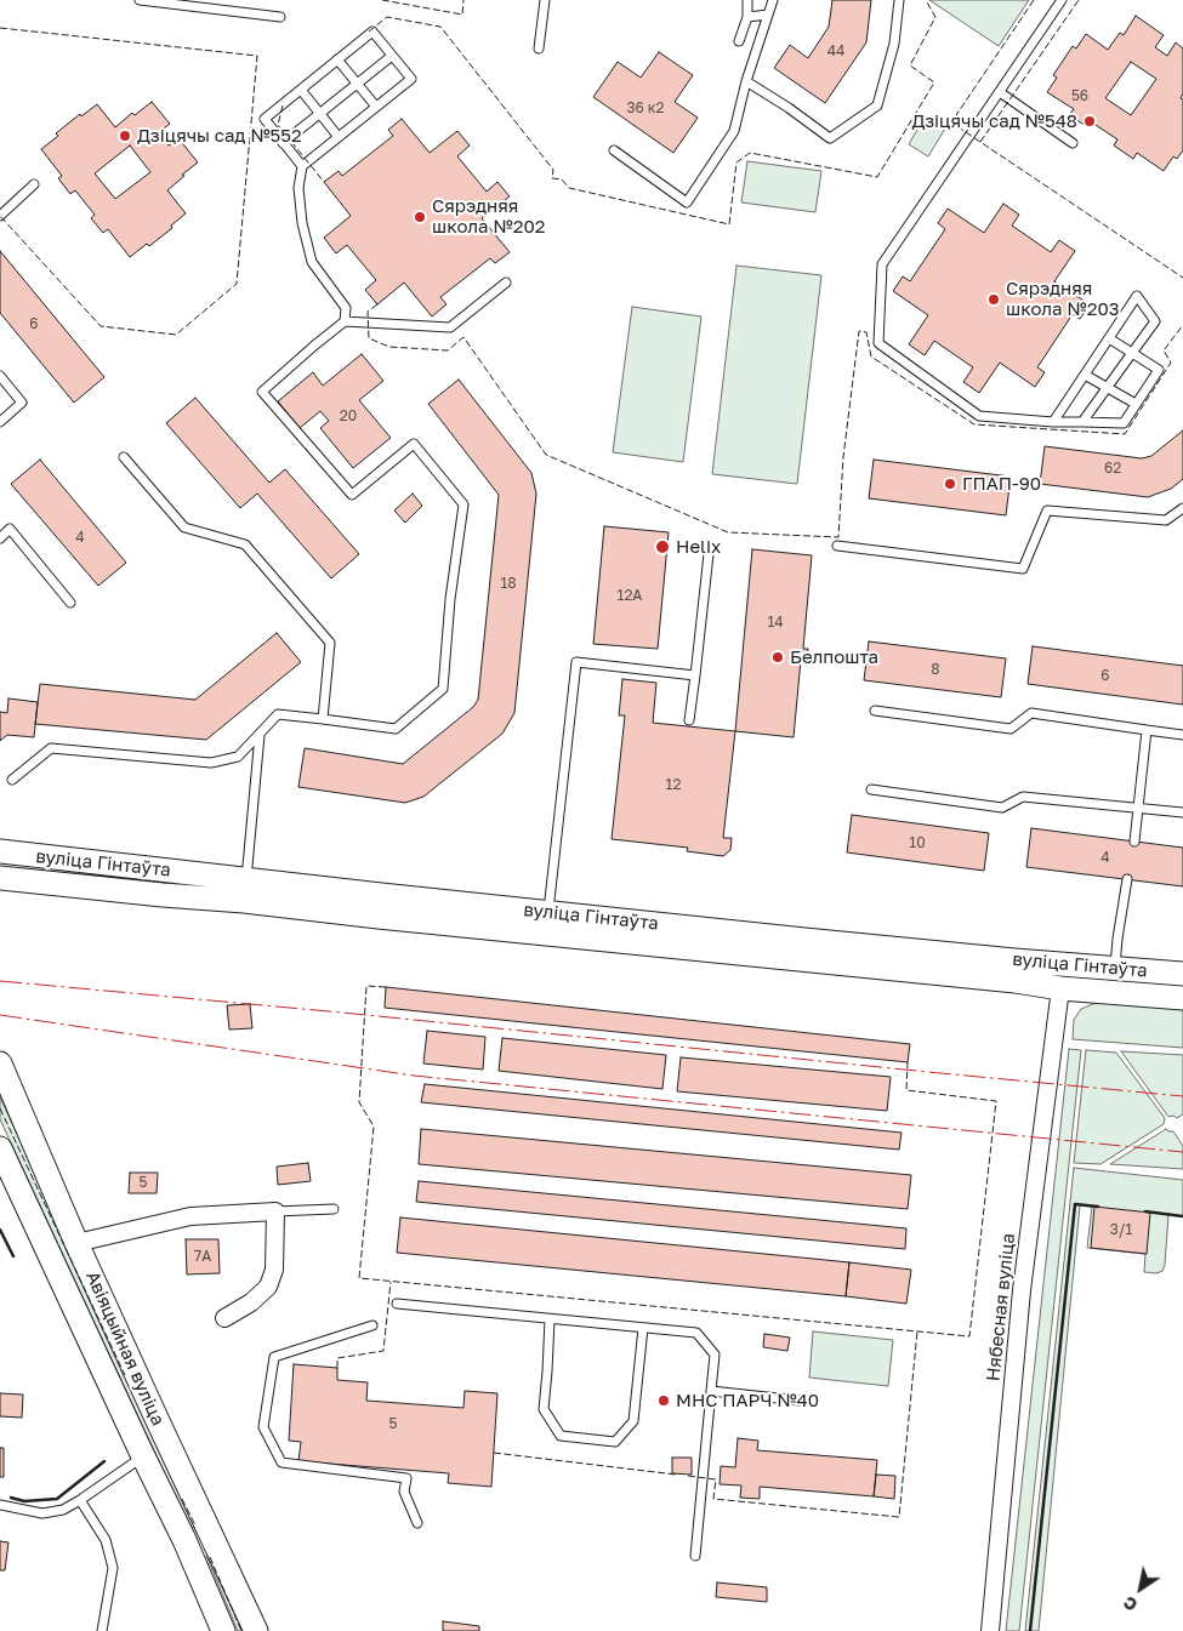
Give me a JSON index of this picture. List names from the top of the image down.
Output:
{
  "streets": {
    "main road": ["вуліца Гінтаўта", "Авіяцыйная вуліца"],
    "street": ["Нябесная вуліца"]
  },
  "crossings": [
    ["вуліца Гінтаўта", "Нябесная вуліца"]
  ],
  "places": [
    "Дзіцячы сад №548",
    "Дзіцячы сад №552",
    "Сярэдняя школа №202",
    "Сярэдняя школа №203",
    "ГПАП-90",
    "Helix",
    "Белпошта",
    "МНС ПАРЧ №40"
  ],
  "house_numbers": [
    "44",
    "56",
    "36 к2",
    "6",
    "20",
    "62",
    "4",
    "18",
    "12А",
    "14",
    "8",
    "6",
    "12",
    "10",
    "4",
    "5",
    "3/1",
    "7А",
    "5"
  ],
  "north": "bottom left"
}
